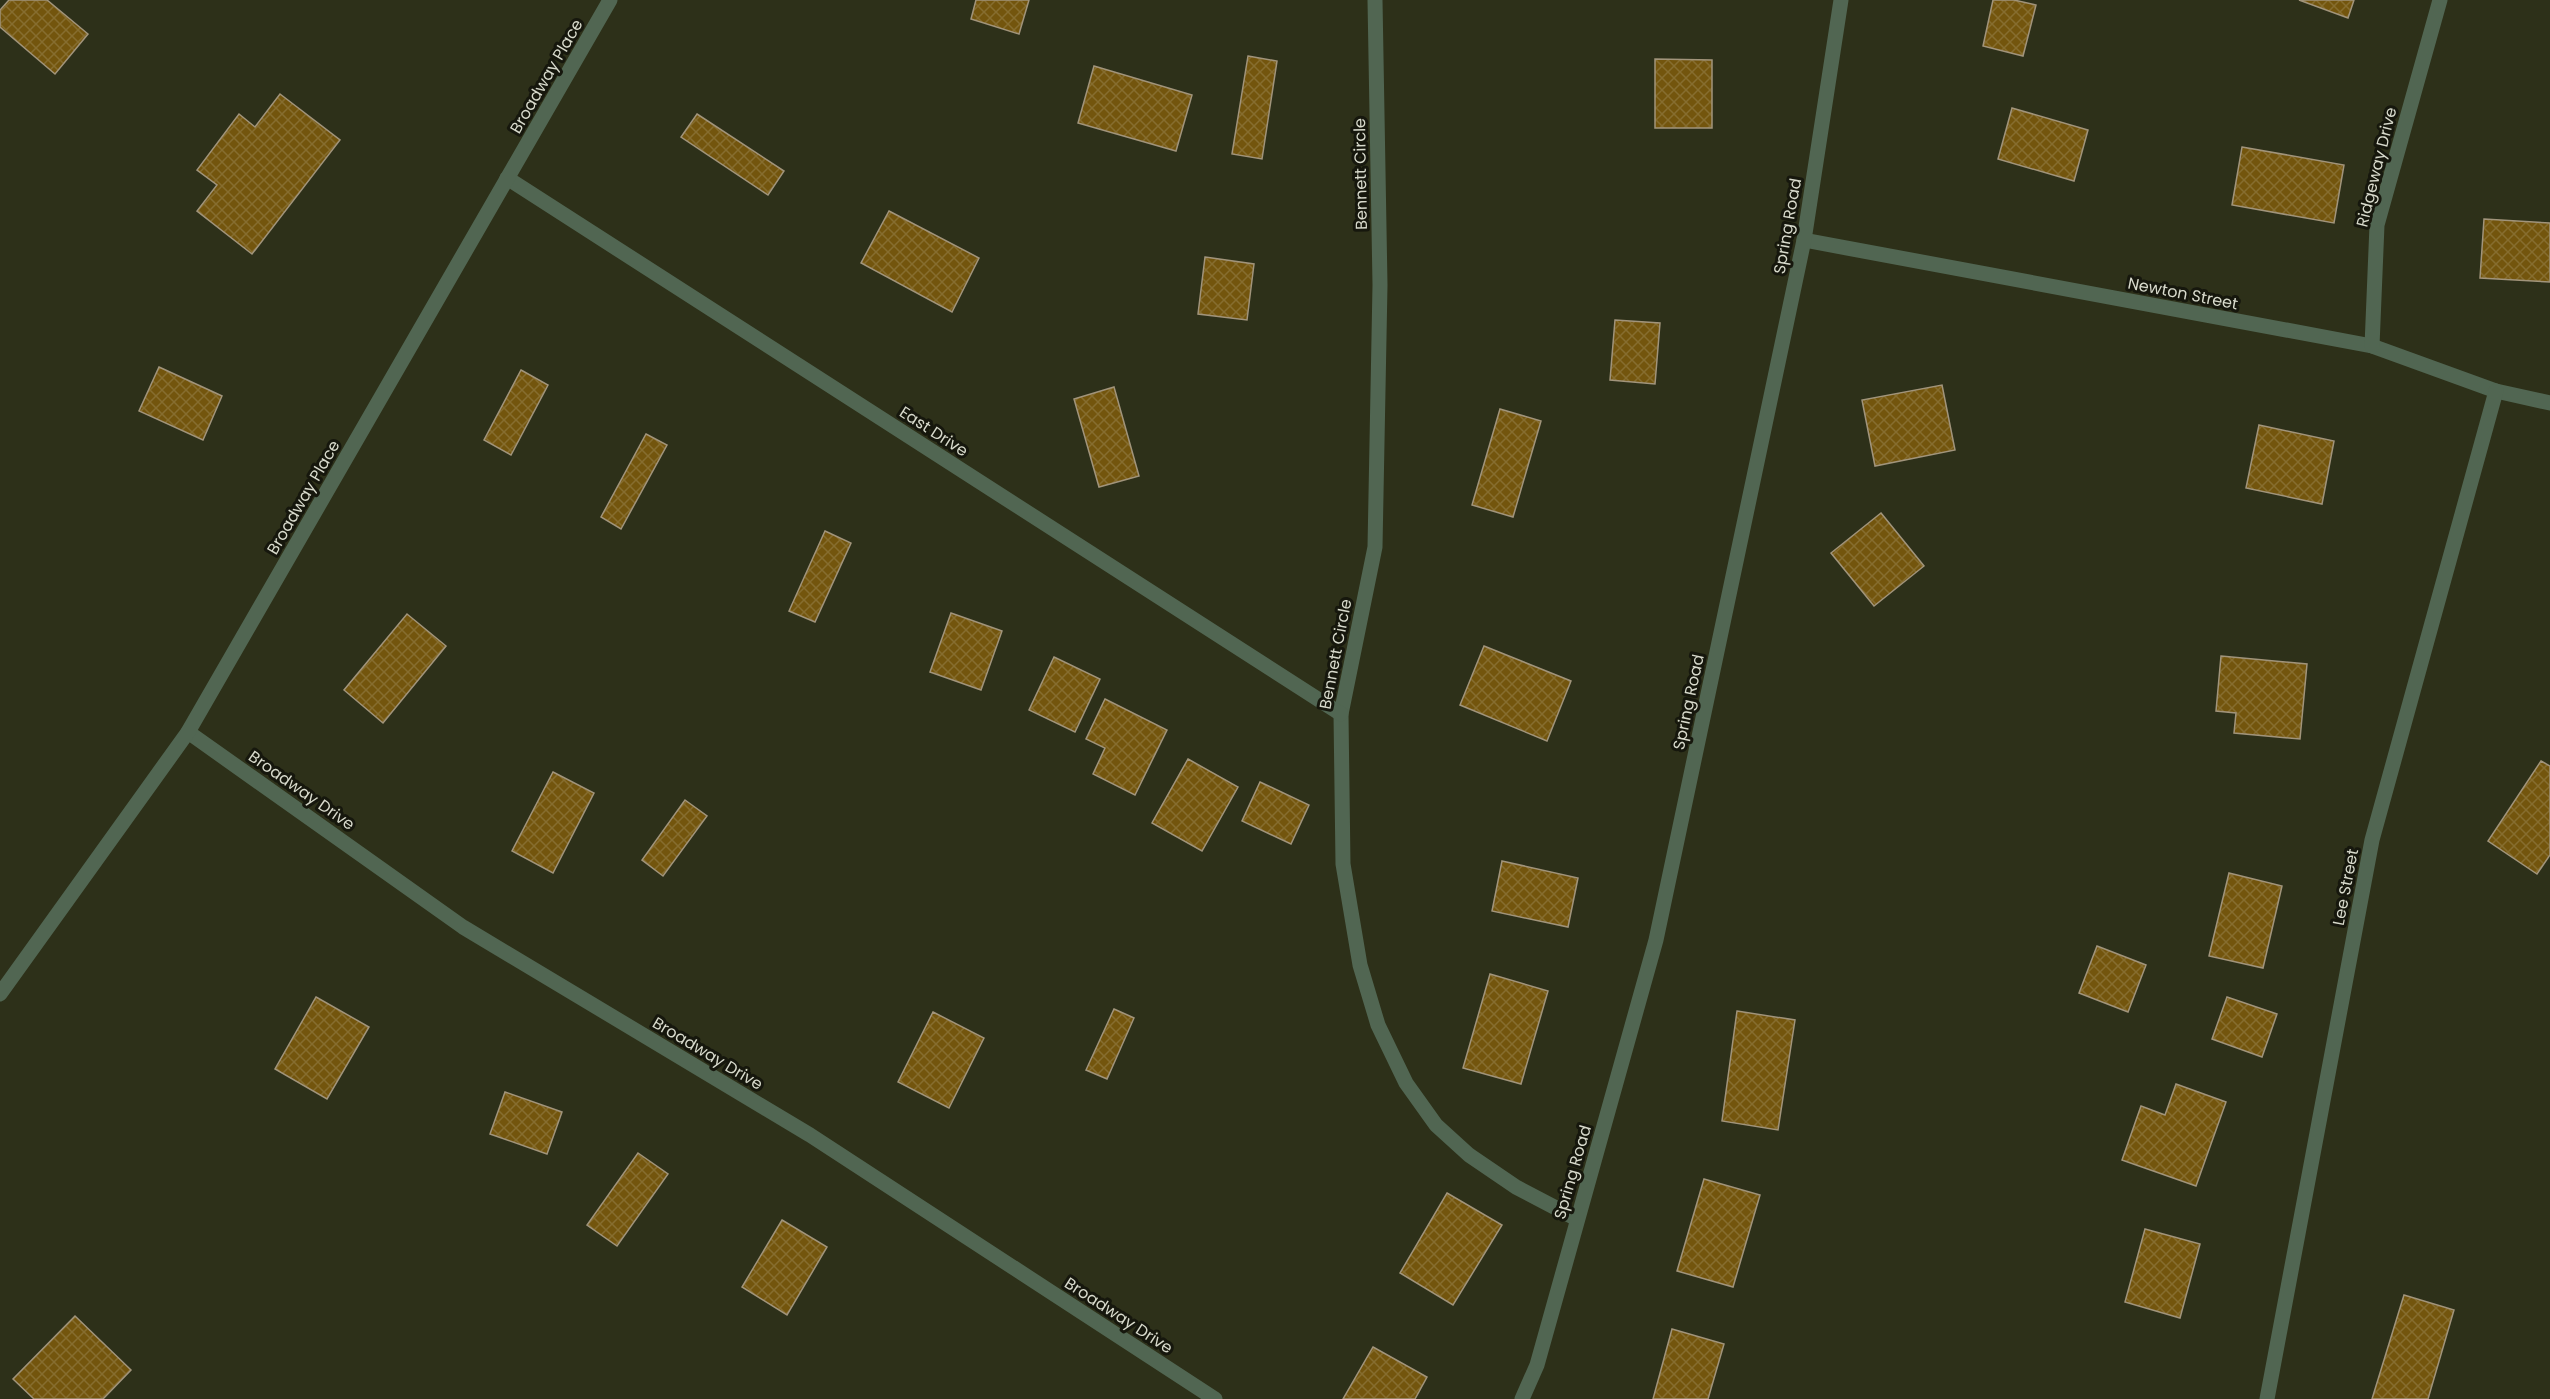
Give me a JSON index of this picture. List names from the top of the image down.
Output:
{
  "streets": {
    "street": [
      "Broadway Place",
      "Ridgeway Drive",
      "Bennett Circle",
      "Spring Road",
      "Newton Street",
      "East Drive",
      "Broadway Drive",
      "Lee Street"
    ]
  },
  "crossings": [
    ["Broadway Place", "East Drive"],
    ["Broadway Place", "Broadway Drive"],
    ["Ridgeway Drive", "Newton Street"],
    ["Bennett Circle", "Spring Road"],
    ["Bennett Circle", "East Drive"],
    ["Spring Road", "Newton Street"],
    ["Newton Street", "Lee Street"]
  ]
}
